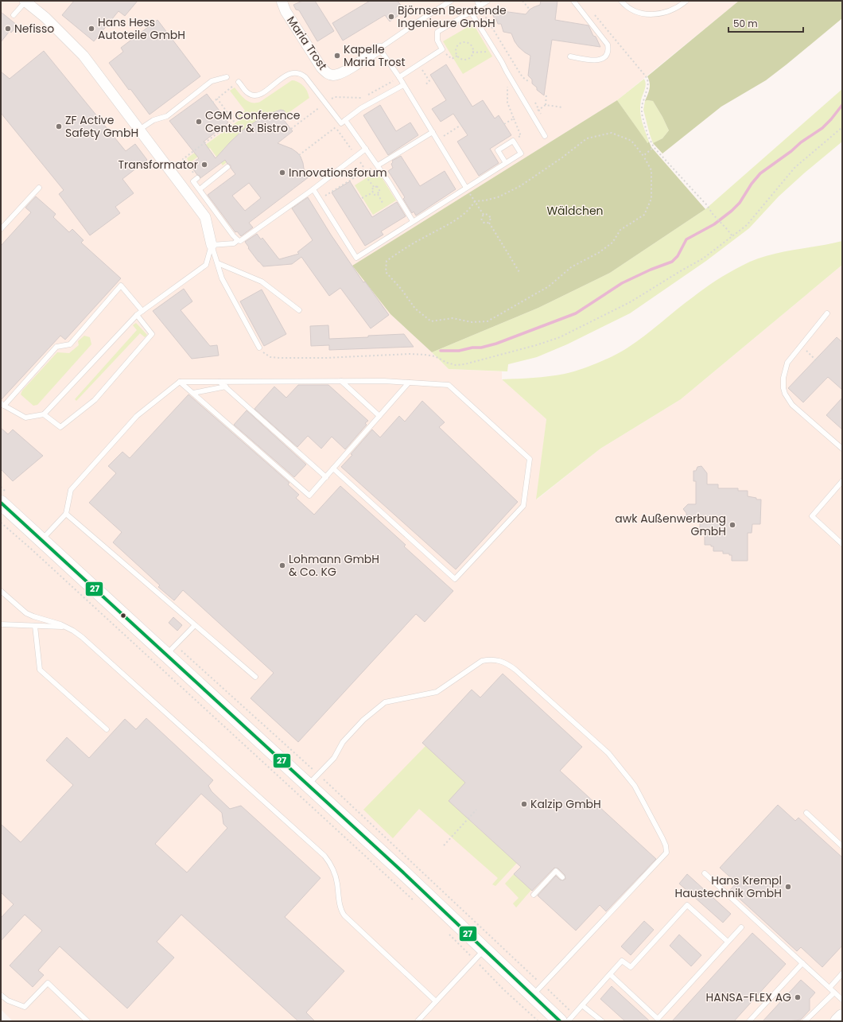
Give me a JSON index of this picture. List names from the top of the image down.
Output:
{
  "streets": {
    "street": ["Maria Trost"]
  },
  "parks": ["Wäldchen"],
  "places": [
    "Björnsen Beratende Ingenieure GmbH",
    "Nefisso",
    "Hans Hess Autoteile GmbH",
    "Kapelle Maria Trost",
    "CGM Conference Center & Bistro",
    "ZF Active Safety GmbH",
    "Transformator",
    "Innovationsforum",
    "awk Außenwerbung GmbH",
    "Lohmann GmbH & Co. KG",
    "Kalzip GmbH",
    "Hans Krempl Haustechnik GmbH",
    "HANSA-FLEX AG"
  ],
  "lines": ["transit line 27"],
  "scale_bar": "50 m"
}
